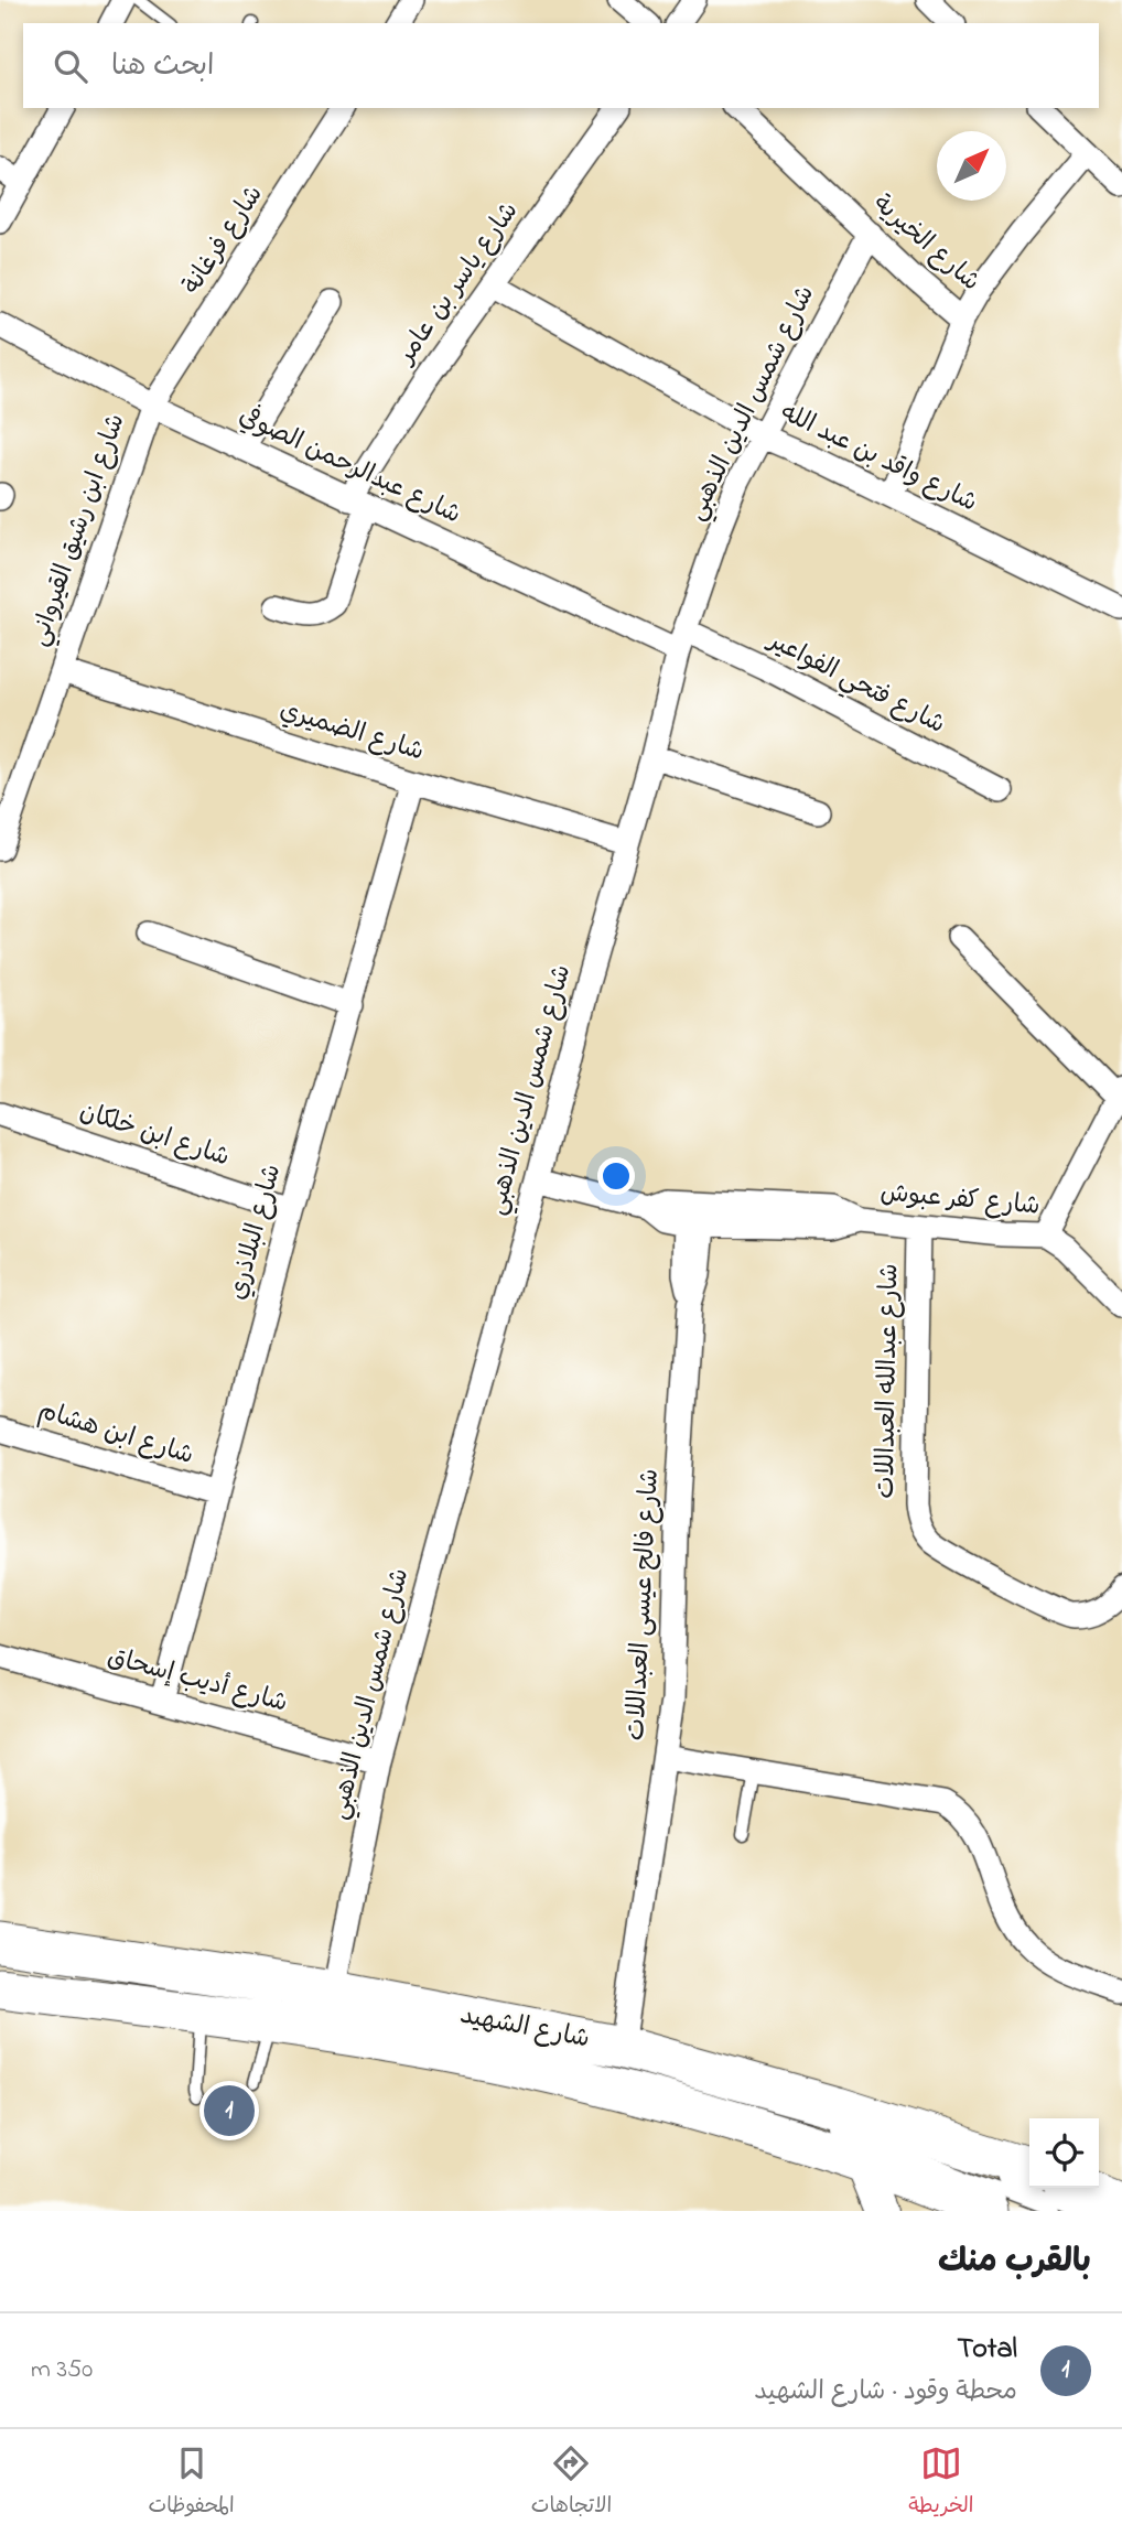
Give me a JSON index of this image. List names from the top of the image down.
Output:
{
  "streets": {
    "highway": ["شارع الشهيد"],
    "street": [
      "شارع فرغانة",
      "شارع الخيرية",
      "شارع ياسر بن عامر",
      "شارع شمس الدين الذهبي",
      "شارع واقد بن عبد الله",
      "شارع عبدالرحمن الصوفي",
      "شارع ابن رشيق القيرواني",
      "شارع فتحي الفواعير",
      "شارع الضميري",
      "شارع ابن خلكان",
      "شارع كفر عبوش",
      "شارع البلاذري",
      "شارع عبدالله العبداللات",
      "شارع ابن هشام",
      "شارع فالح عيسى العبداللات",
      "شارع أديب إسحاق"
    ]
  },
  "crossings": [
    ["شارع فرغانة", "شارع عبدالرحمن الصوفي"],
    ["شارع فرغانة", "شارع ابن رشيق القيرواني"],
    ["شارع الخيرية", "شارع شمس الدين الذهبي"],
    ["شارع ياسر بن عامر", "شارع واقد بن عبد الله"],
    ["شارع ياسر بن عامر", "شارع عبدالرحمن الصوفي"],
    ["شارع شمس الدين الذهبي", "شارع واقد بن عبد الله"],
    ["شارع شمس الدين الذهبي", "شارع عبدالرحمن الصوفي"],
    ["شارع شمس الدين الذهبي", "شارع فتحي الفواعير"],
    ["شارع شمس الدين الذهبي", "شارع الضميري"],
    ["شارع شمس الدين الذهبي", "شارع كفر عبوش"],
    ["شارع شمس الدين الذهبي", "شارع أديب إسحاق"],
    ["شارع شمس الدين الذهبي", "شارع الشهيد"],
    ["شارع عبدالرحمن الصوفي", "شارع ابن رشيق القيرواني"],
    ["شارع عبدالرحمن الصوفي", "شارع فتحي الفواعير"],
    ["شارع ابن رشيق القيرواني", "شارع الضميري"],
    ["شارع الضميري", "شارع البلاذري"],
    ["شارع ابن خلكان", "شارع البلاذري"],
    ["شارع كفر عبوش", "شارع عبدالله العبداللات"],
    ["شارع كفر عبوش", "شارع فالح عيسى العبداللات"],
    ["شارع البلاذري", "شارع ابن هشام"],
    ["شارع البلاذري", "شارع أديب إسحاق"],
    ["شارع فالح عيسى العبداللات", "شارع الشهيد"]
  ],
  "north": "top right",
  "page": {
    "search": "ابحث هنا",
    "pins": "1",
    "heading": "بالقرب منك",
    "list": [
      {
        "mark": "1",
        "name": "Total",
        "note": "محطة وقود · شارع الشهيد",
        "value": "350 m"
      }
    ],
    "nav": ["الخريطة", "الاتجاهات", "المحفوظات"]
  }
}
